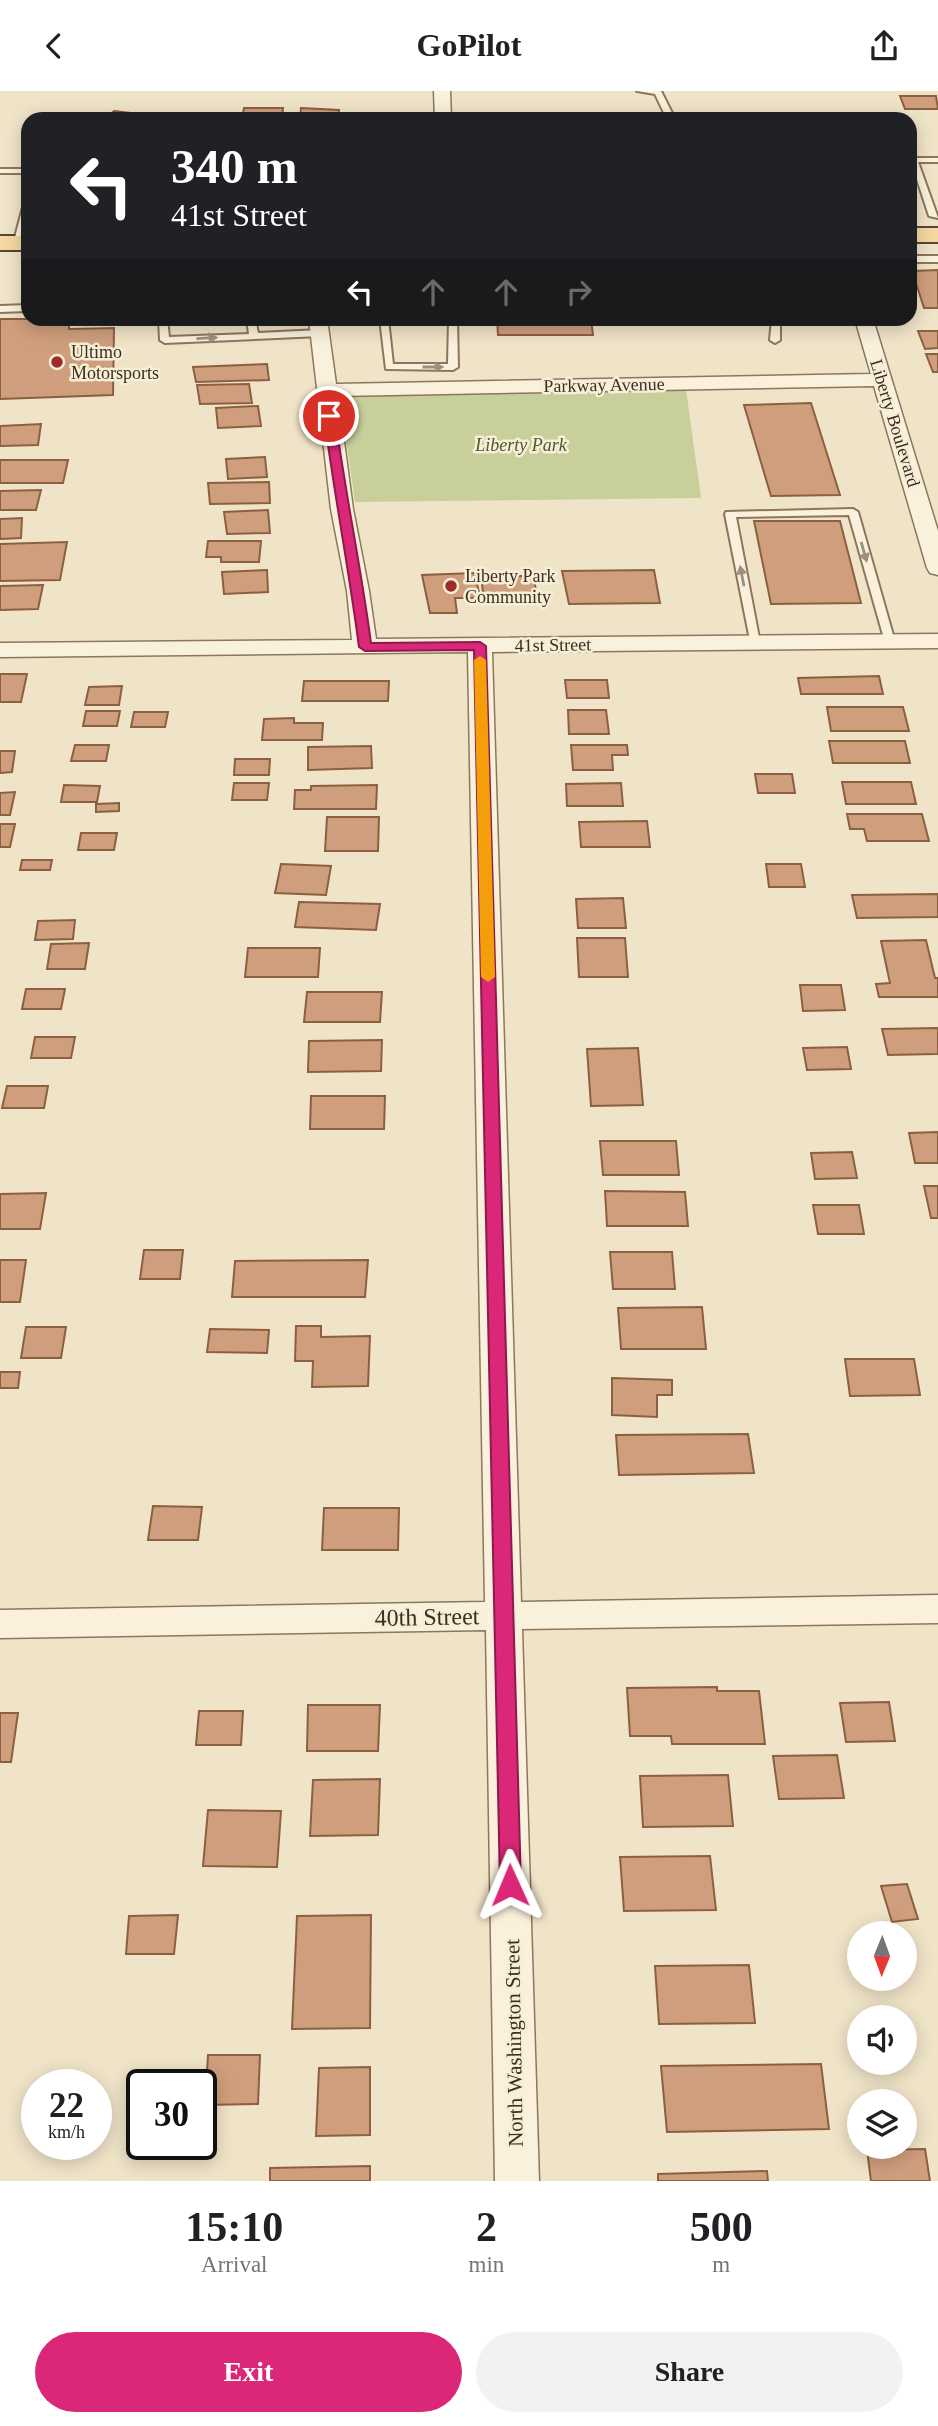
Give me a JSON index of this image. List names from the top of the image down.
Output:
{
  "streets": {
    "street": [
      "Parkway Avenue",
      "Liberty Boulevard",
      "41st Street",
      "40th Street",
      "North Washington Street"
    ]
  },
  "crossings": [
    ["Parkway Avenue", "Liberty Boulevard"],
    ["41st Street", "North Washington Street"],
    ["40th Street", "North Washington Street"]
  ],
  "parks": ["Liberty Park"],
  "places": ["Ultimo Motorsports", "Liberty Park Community"],
  "north": "bottom",
  "page": {
    "header": "GoPilot",
    "turn": ["340 m", "41st Street"],
    "speed": "22 km/h",
    "limit": "30",
    "eta": [
      "15:10",
      "Arrival",
      "2",
      "min",
      "500",
      "m"
    ],
    "buttons": ["Exit", "Share"]
  }
}
